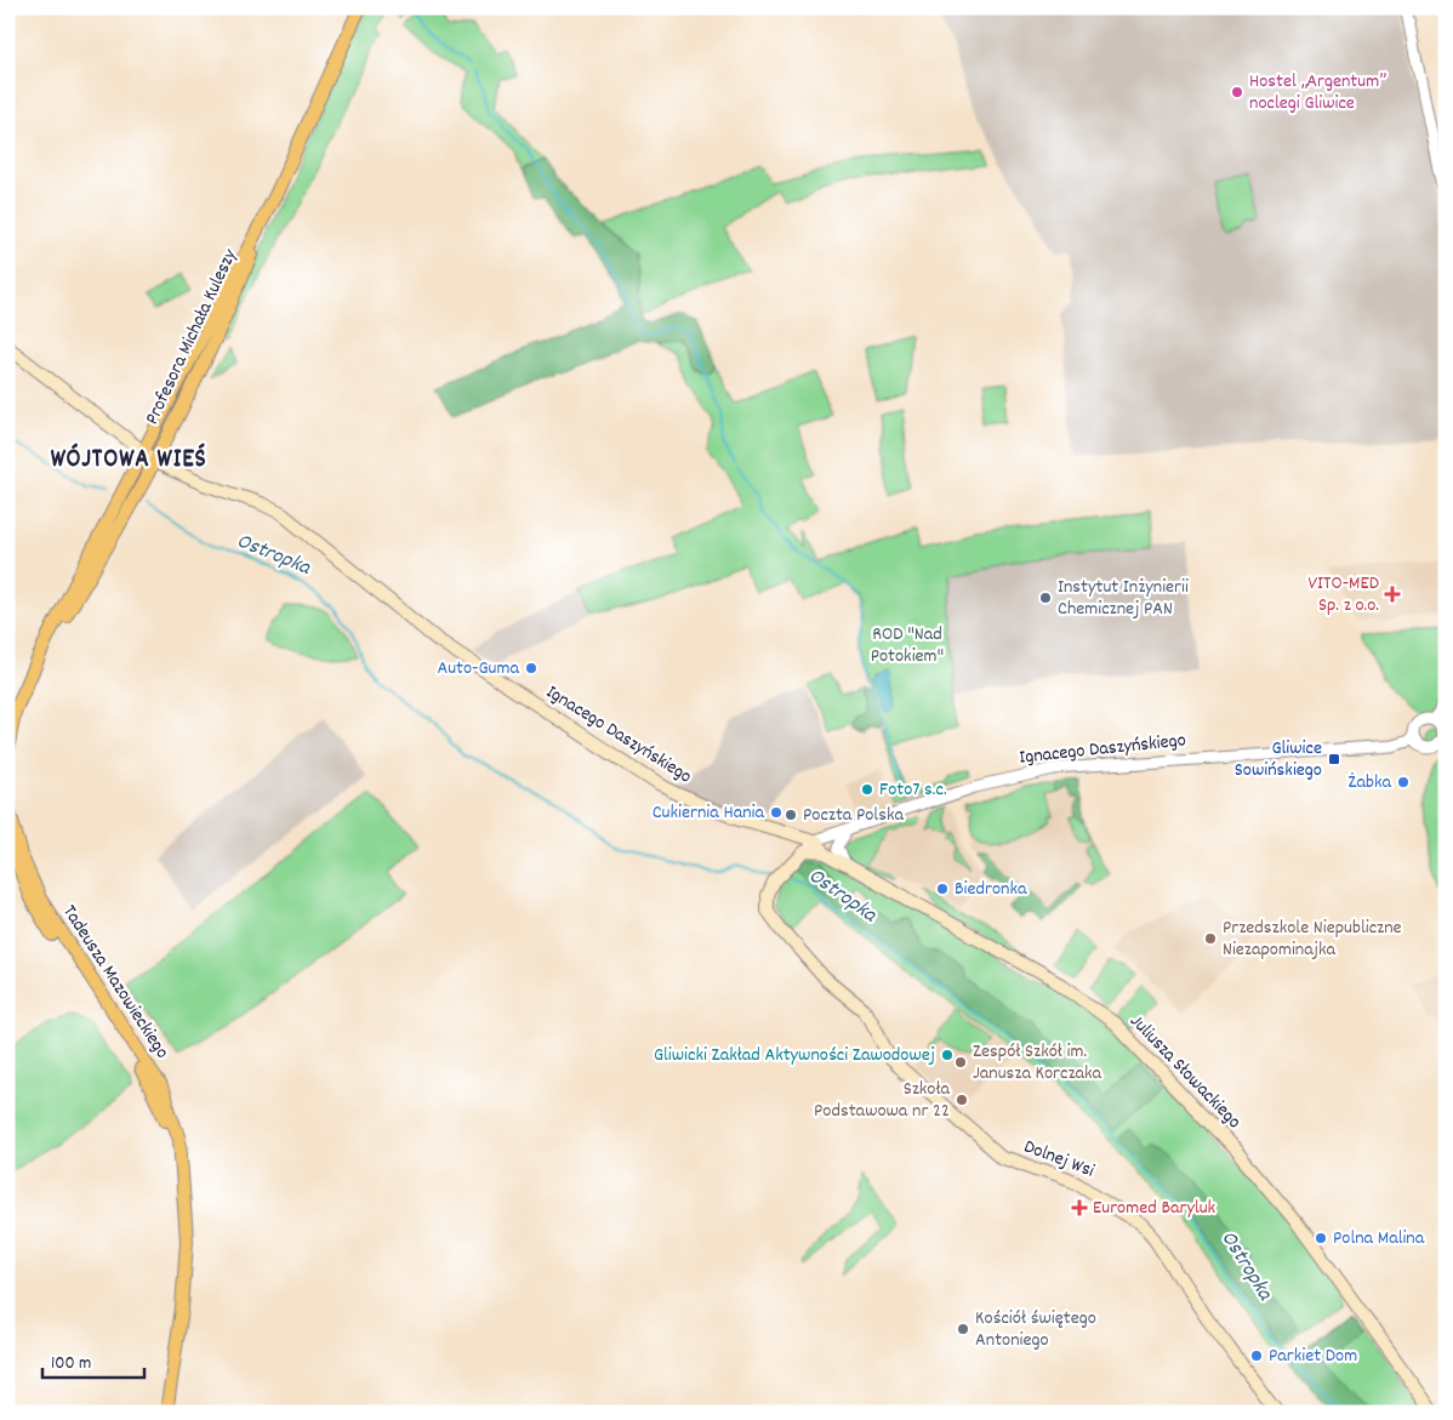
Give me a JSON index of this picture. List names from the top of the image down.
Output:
{
  "streets": {
    "main road": [
      "Profesora Michała Kuleszy",
      "Ignacego Daszyńskiego",
      "Tadeusza Mazowieckiego",
      "Juliusza Słowackiego",
      "Dolnej Wsi"
    ]
  },
  "crossings": [
    ["Profesora Michała Kuleszy", "Ignacego Daszyńskiego"],
    ["Ignacego Daszyńskiego", "Juliusza Słowackiego"],
    ["Juliusza Słowackiego", "Dolnej Wsi"]
  ],
  "districts": ["WÓJTOWA WIEŚ"],
  "water": ["Ostropka"],
  "parks": ["ROD \"Nad Potokiem\""],
  "places": {
    "other": [
      "Hostel „Argentum” noclegi Gliwice",
      "Instytut Inżynierii Chemicznej PAN",
      "Auto-Guma",
      "Żabka",
      "Foto7 s.c.",
      "Cukiernia Hania",
      "Poczta Polska",
      "Biedronka",
      "Przedszkole Niepubliczne Niezapominajka",
      "Gliwicki Zakład Aktywności Zawodowej",
      "Zespół Szkół im. Janusza Korczaka",
      "Szkoła Podstawowa nr 22",
      "Polna Malina",
      "Kościół świętego Antoniego",
      "Parkiet Dom"
    ],
    "health": ["VITO-MED Sp. z o.o.", "Euromed Baryluk"],
    "transit": ["Gliwice Sowińskiego"]
  },
  "scale_bar": "100 m"
}
